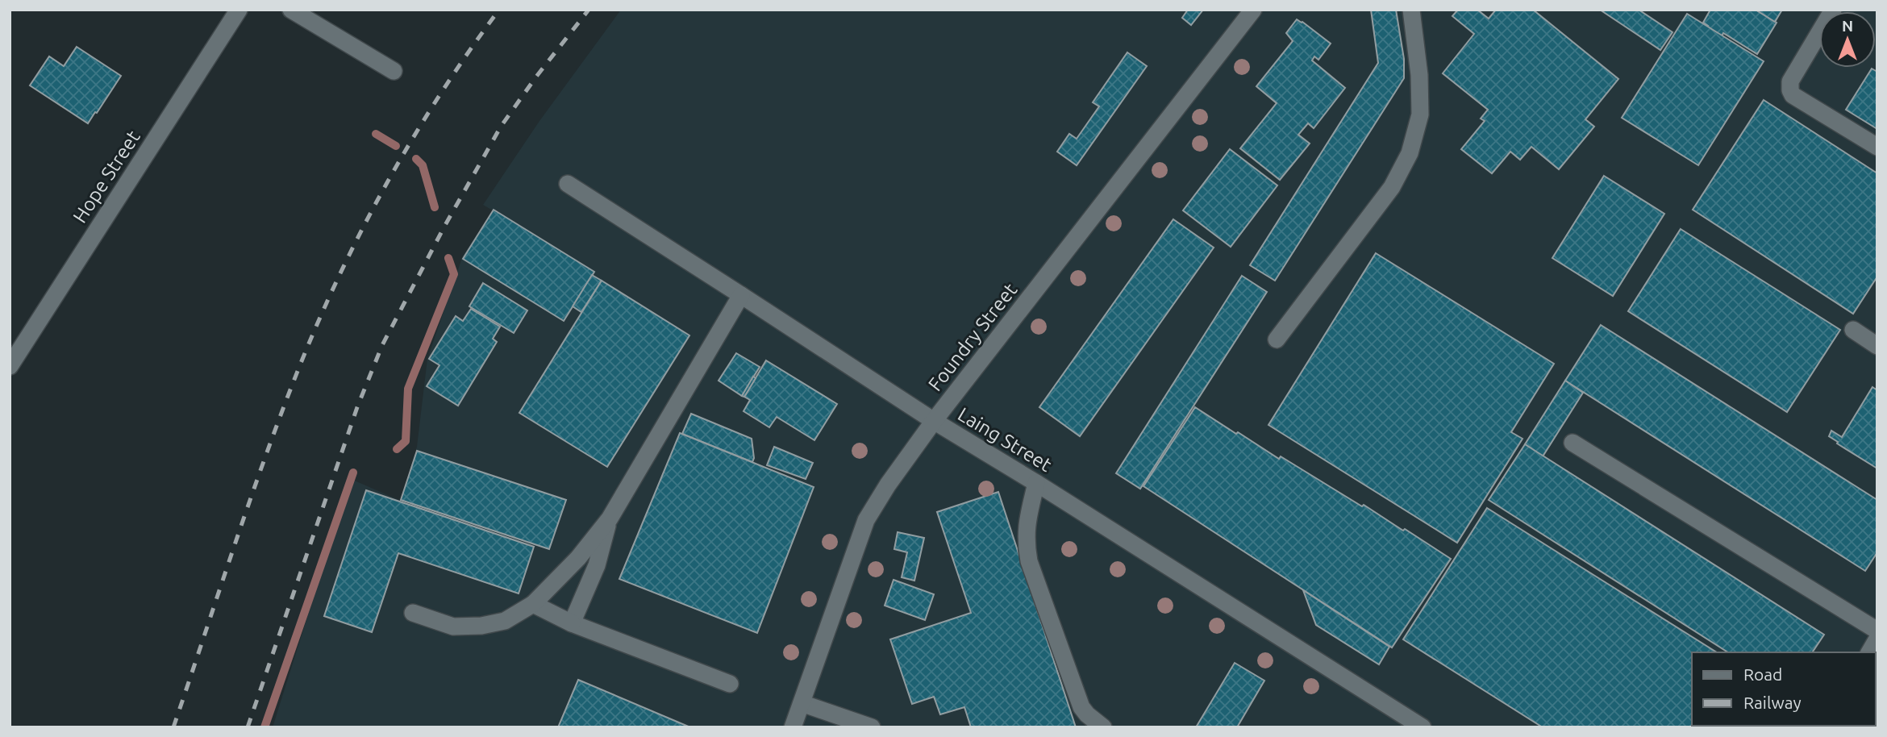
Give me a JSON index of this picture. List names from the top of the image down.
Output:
{
  "streets": {
    "street": ["Hope Street", "Foundry Street", "Laing Street"]
  },
  "crossings": [
    ["Foundry Street", "Laing Street"]
  ],
  "legend": ["Road", "Railway"],
  "north": "top"
}
